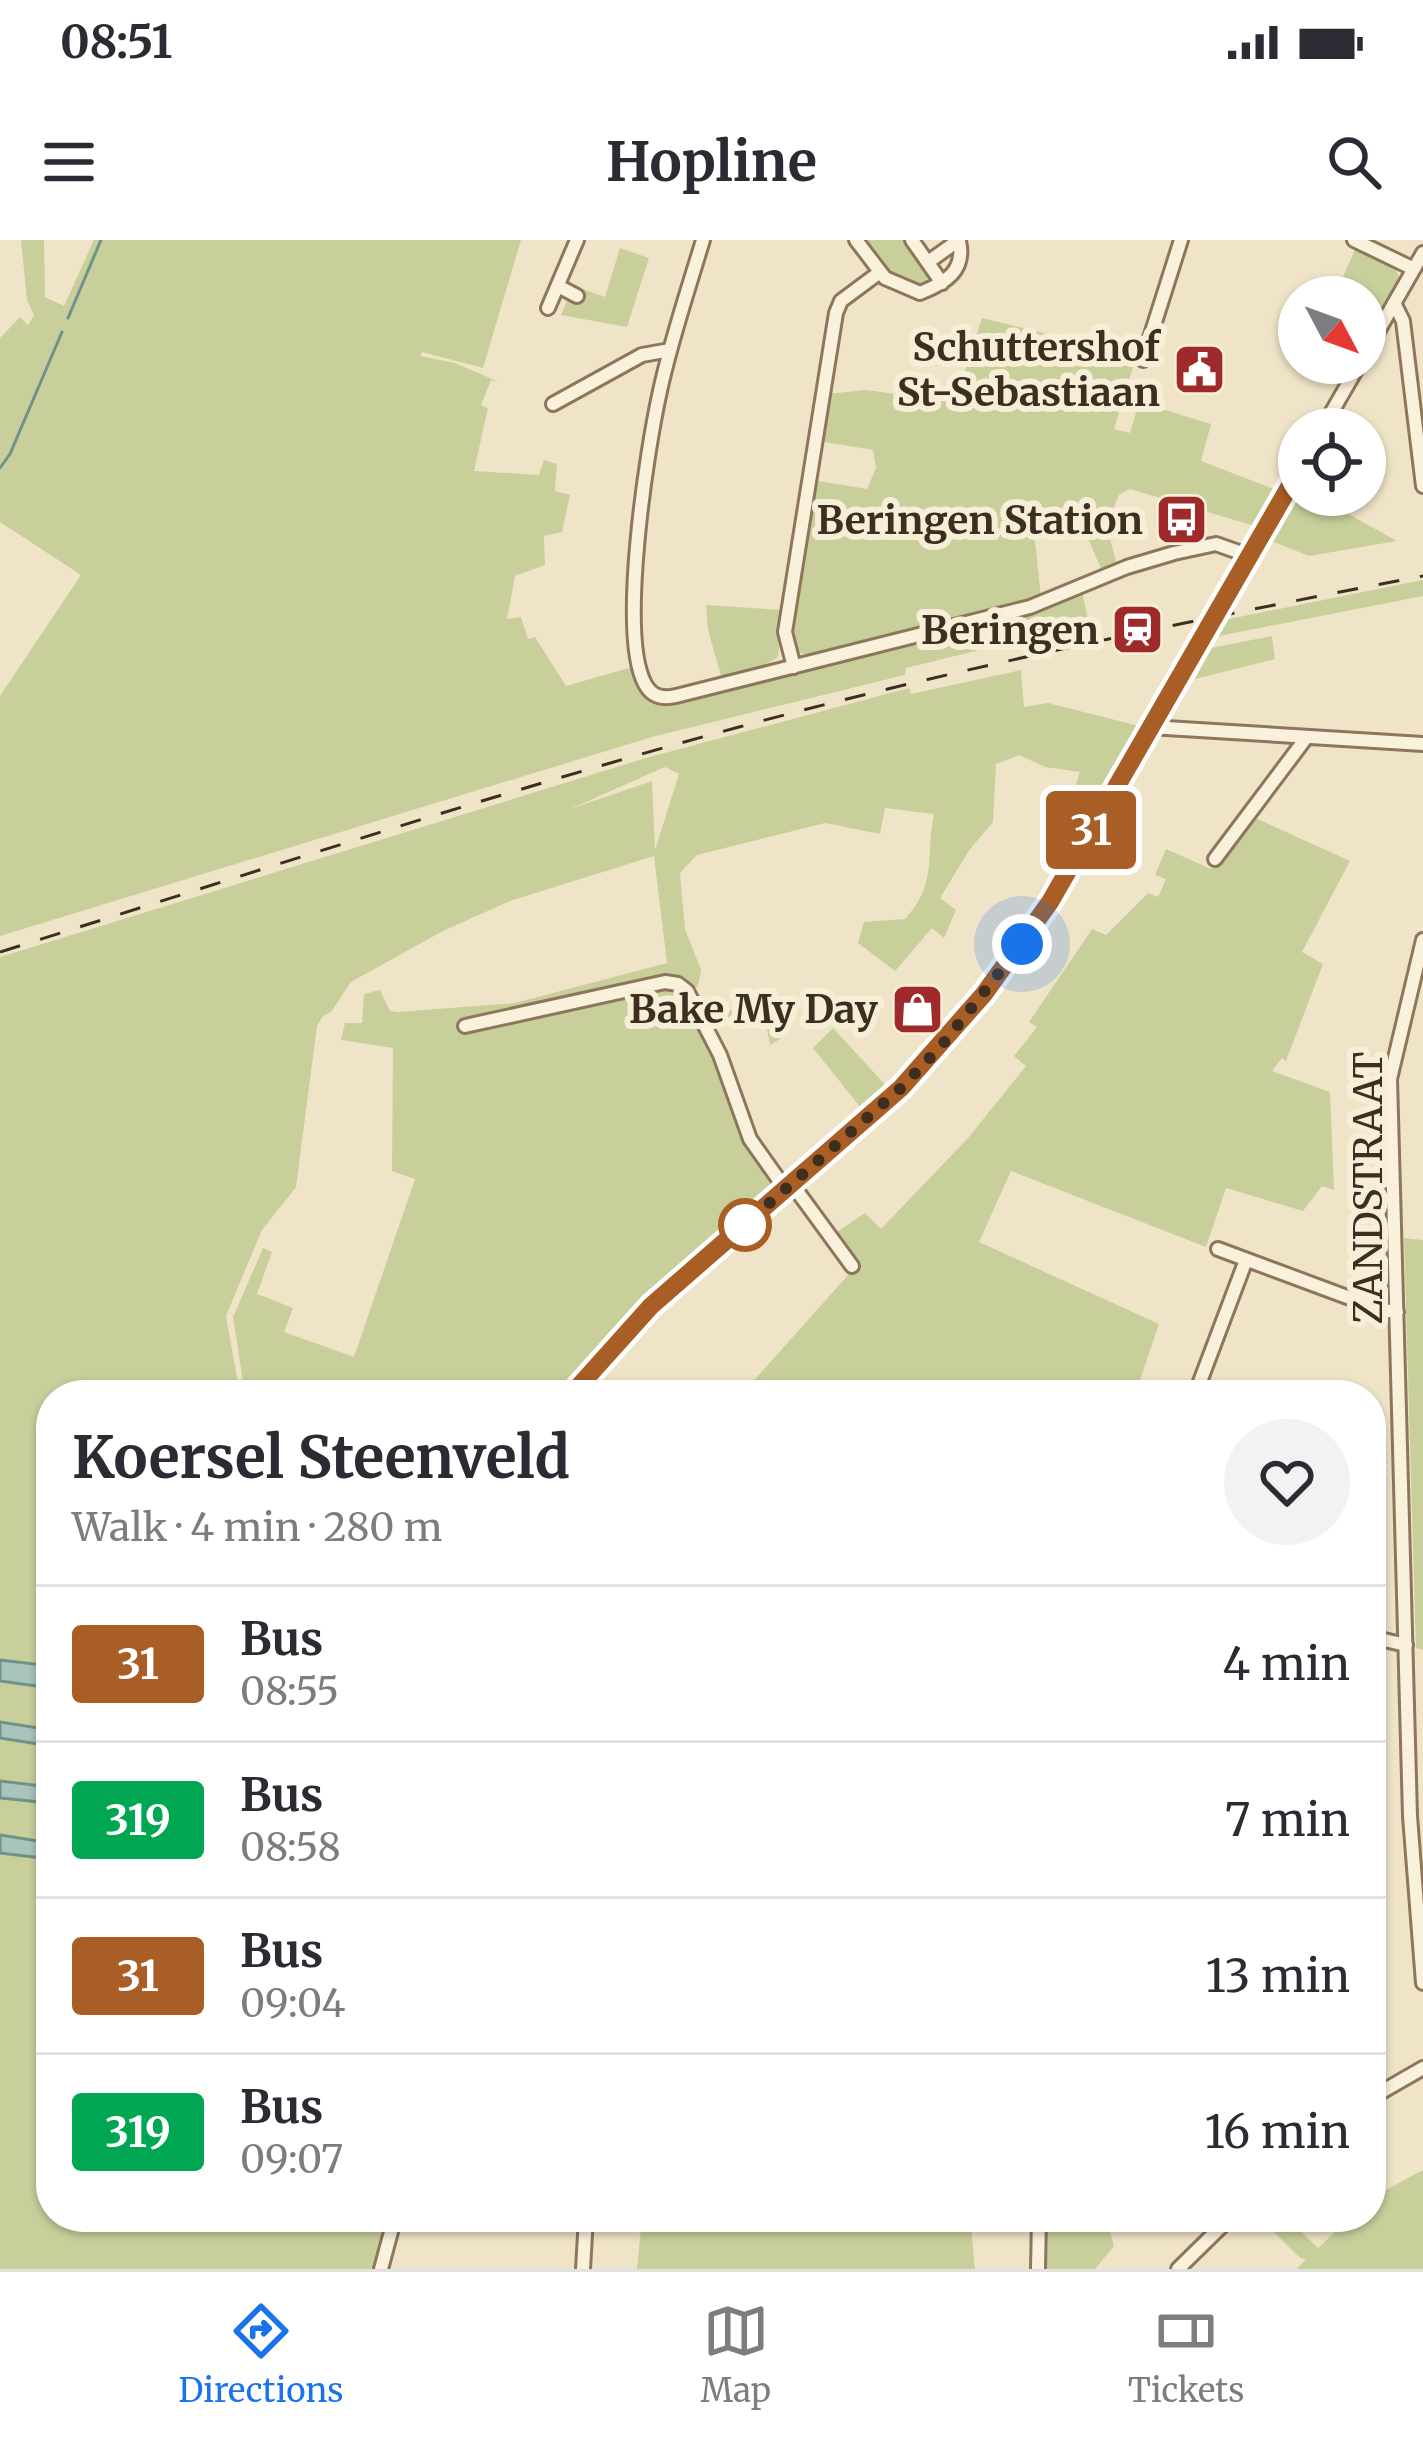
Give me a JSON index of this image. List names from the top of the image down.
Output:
{
  "streets": {
    "street": ["ZANDSTRAAT"]
  },
  "places": {
    "public building": ["Schuttershof St-Sebastiaan"],
    "bus stop": ["Beringen Station"],
    "station": ["Beringen"],
    "shop": ["Bake My Day"]
  },
  "lines": ["bus line 31"],
  "north": "bottom right",
  "page": {
    "status": "08:51",
    "header": "Hopline",
    "on_map": "31",
    "heading": ["Koersel Steenveld", "Walk · 4 min · 280 m"],
    "list": [
      {
        "mark": "31",
        "name": "Bus",
        "note": "08:55",
        "value": "4 min"
      },
      {
        "mark": "319",
        "name": "Bus",
        "note": "08:58",
        "value": "7 min"
      },
      {
        "mark": "31",
        "name": "Bus",
        "note": "09:04",
        "value": "13 min"
      },
      {
        "mark": "319",
        "name": "Bus",
        "note": "09:07",
        "value": "16 min"
      }
    ],
    "tabs": ["Directions", "Map", "Tickets"]
  }
}
